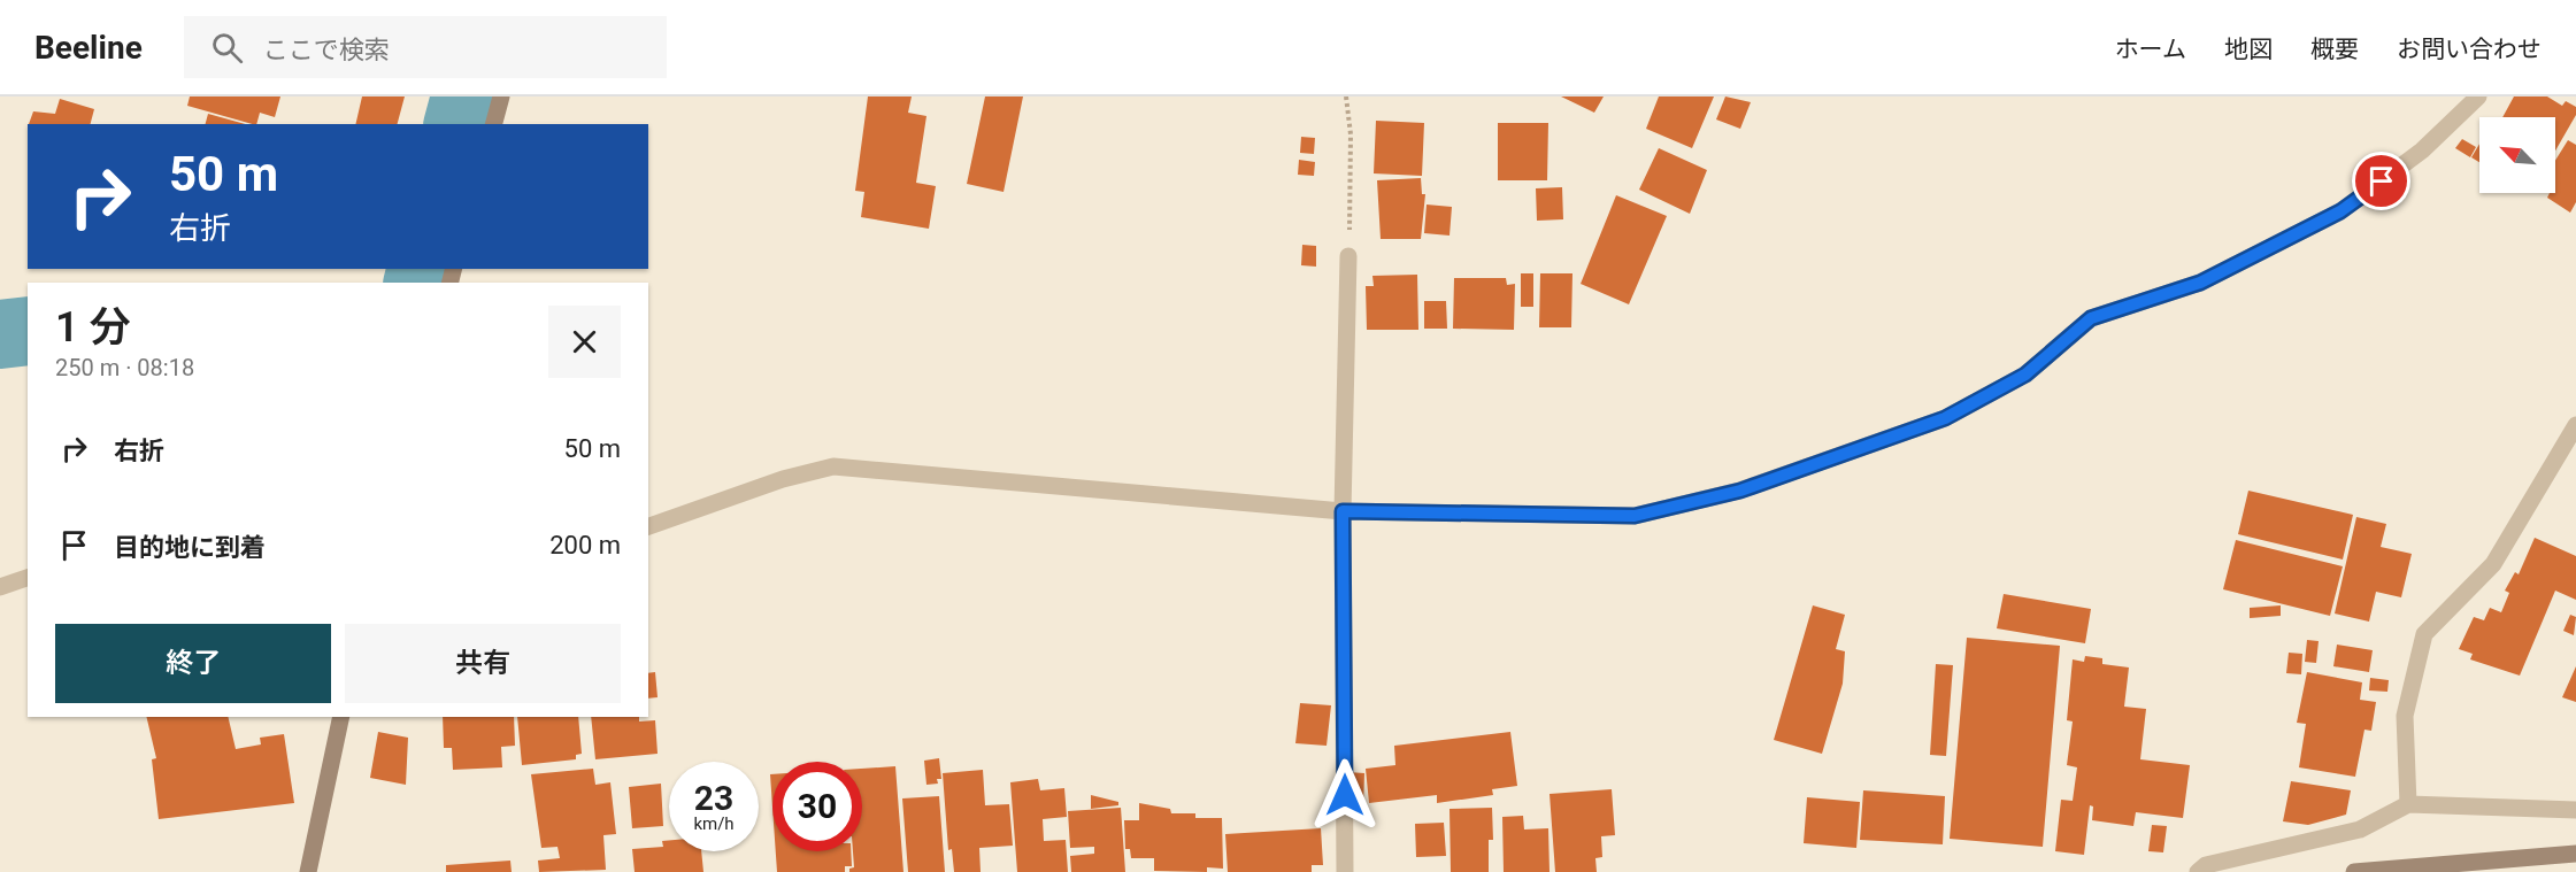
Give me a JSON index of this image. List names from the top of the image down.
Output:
{
  "north": "top left",
  "page": {
    "header": "Beeline",
    "search": "ここで検索",
    "nav": [
      "ホーム",
      "地図",
      "概要",
      "お問い合わせ"
    ],
    "turn": ["50 m", "右折"],
    "heading": ["1 分", "250 m · 08:18"],
    "list": [
      {
        "name": "右折",
        "value": "50 m"
      },
      {
        "name": "目的地に到着",
        "value": "200 m"
      }
    ],
    "buttons": ["終了", "共有"],
    "speed": "23 km/h",
    "limit": "30"
  }
}
